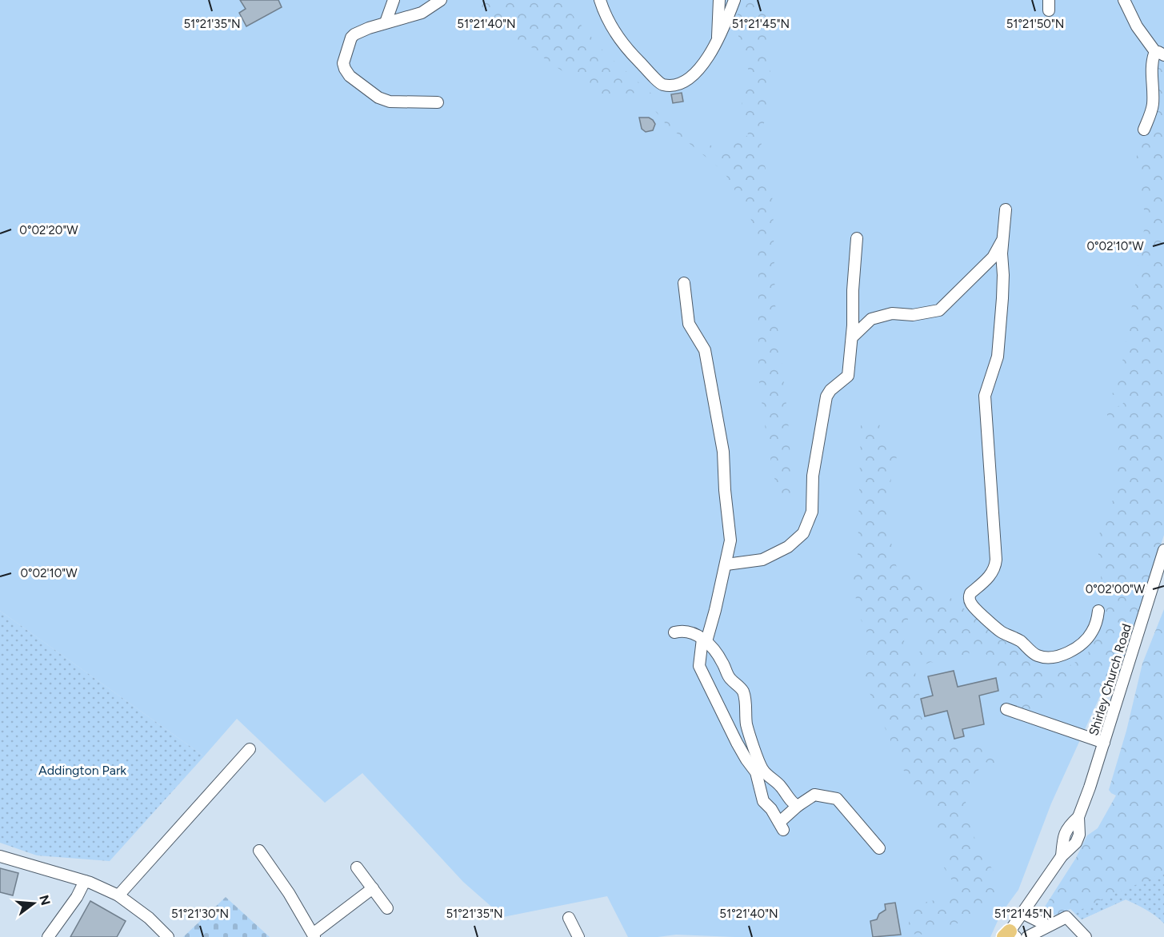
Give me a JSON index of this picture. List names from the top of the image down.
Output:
{
  "streets": {
    "street": ["Shirley Church Road"]
  },
  "parks": ["Addington Park"],
  "north": "right",
  "coordinates": [
    "51°21'35\"N",
    "51°21'40\"N",
    "51°21'45\"N",
    "51°21'50\"N",
    "0°02'20\"W",
    "0°02'10\"W",
    "0°02'00\"W",
    "51°21'30\"N"
  ]
}
